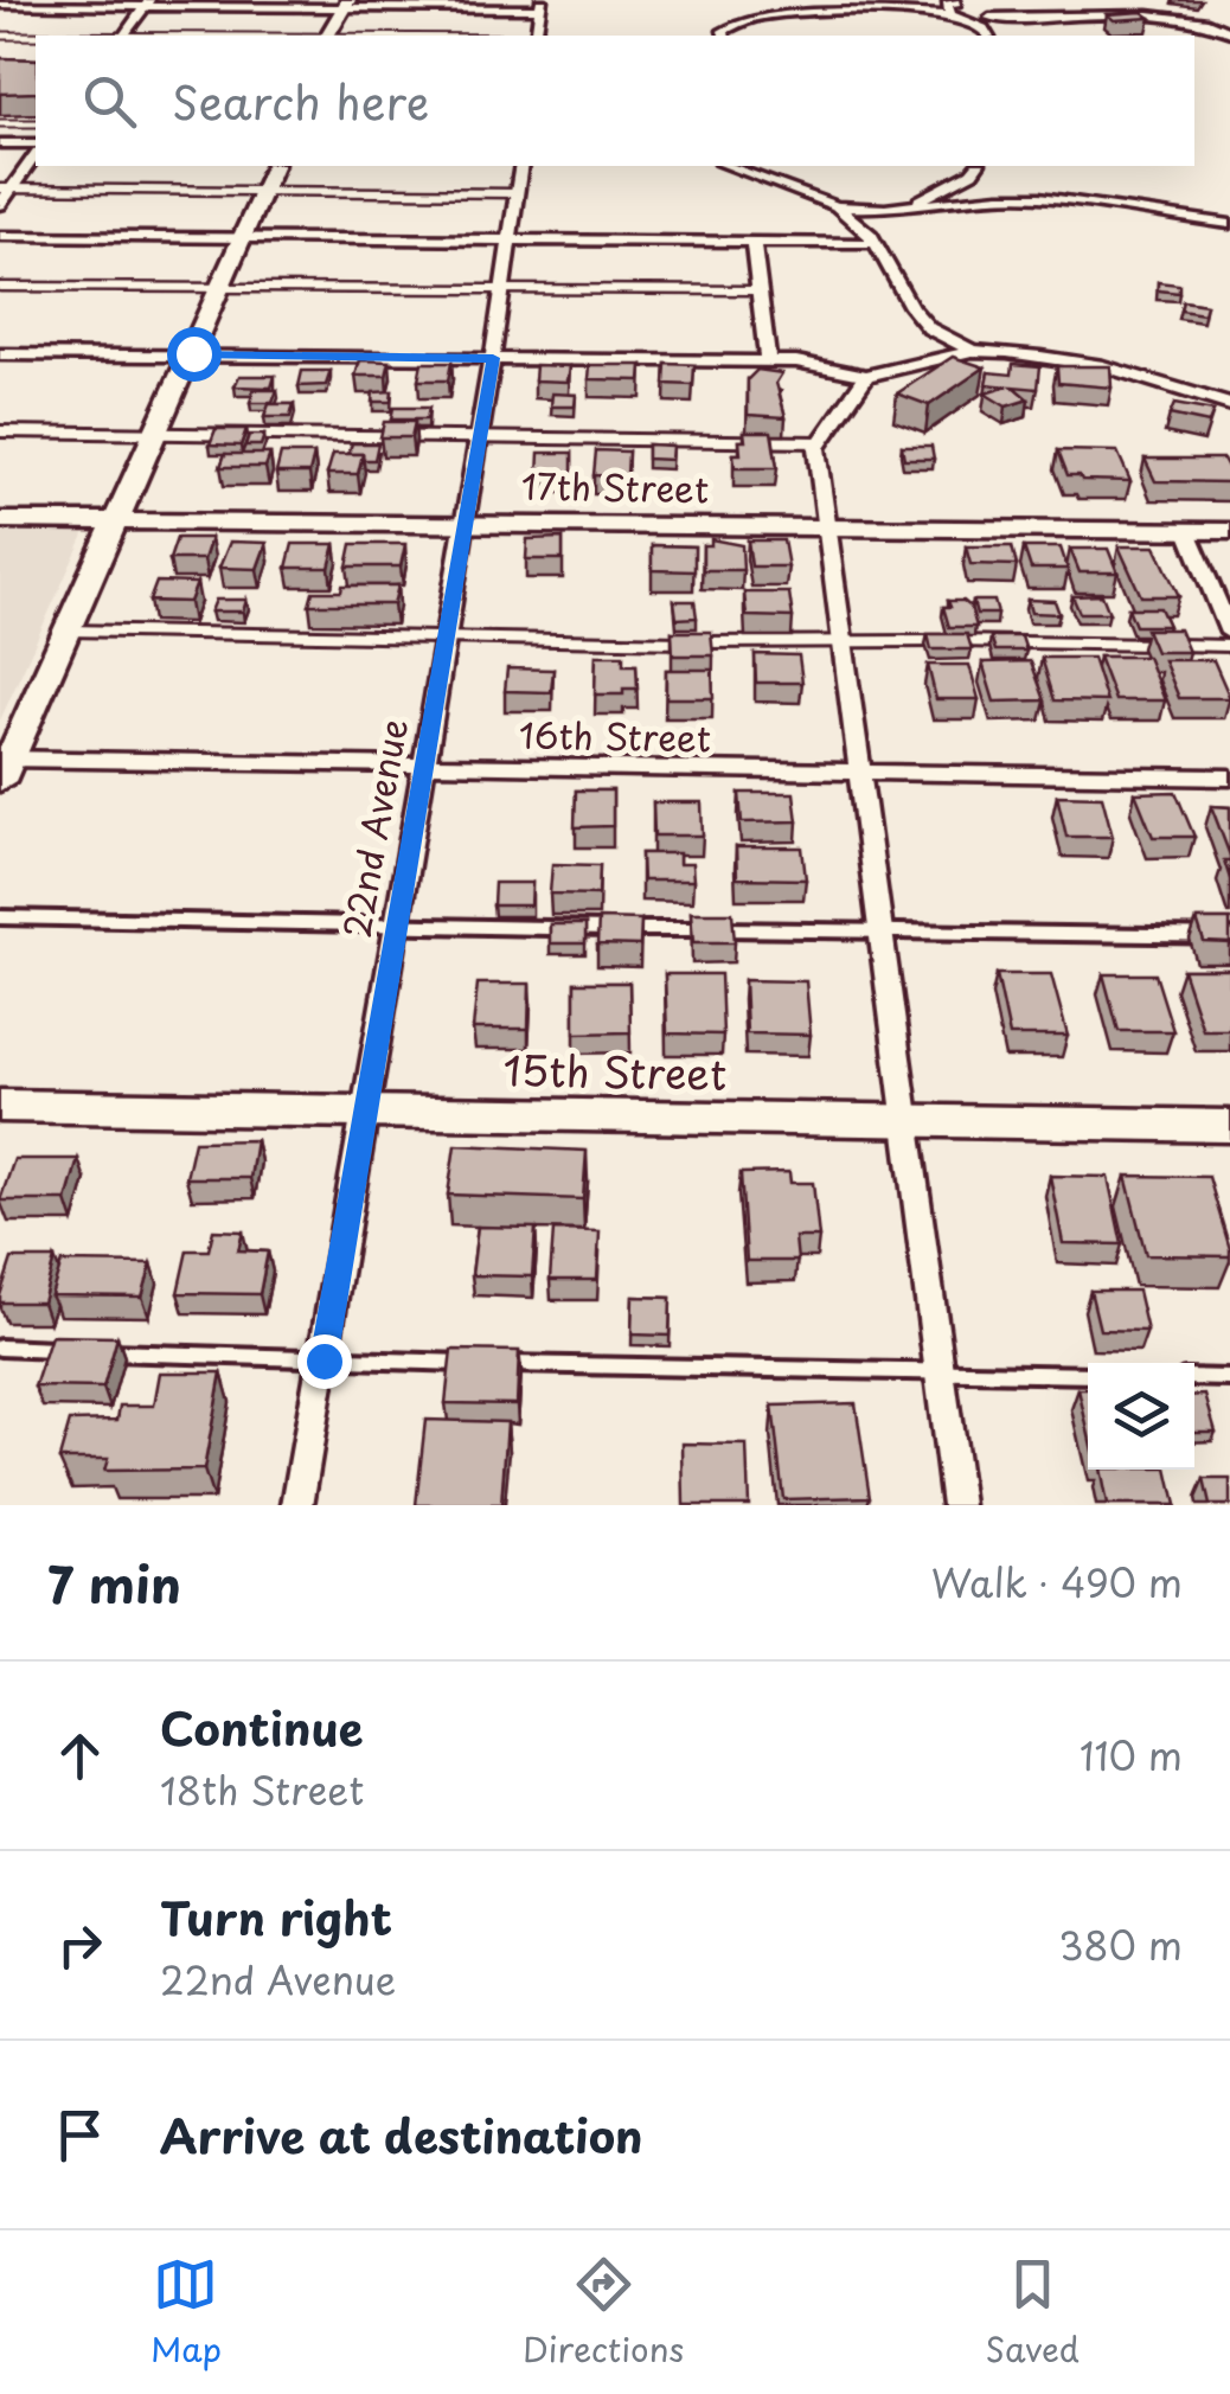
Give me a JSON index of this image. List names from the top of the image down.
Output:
{
  "streets": {
    "main road": ["17th Street", "15th Street"],
    "street": ["16th Street", "22nd Avenue"]
  },
  "crossings": [
    ["17th Street", "22nd Avenue"],
    ["16th Street", "22nd Avenue"],
    ["22nd Avenue", "15th Street"]
  ],
  "page": {
    "search": "Search here",
    "heading": ["7 min", "Walk · 490 m"],
    "list": [
      ["Continue", "18th Street", "110 m"],
      ["Turn right", "22nd Avenue", "380 m"],
      "Arrive at destination"
    ],
    "nav": ["Map", "Directions", "Saved"]
  }
}
